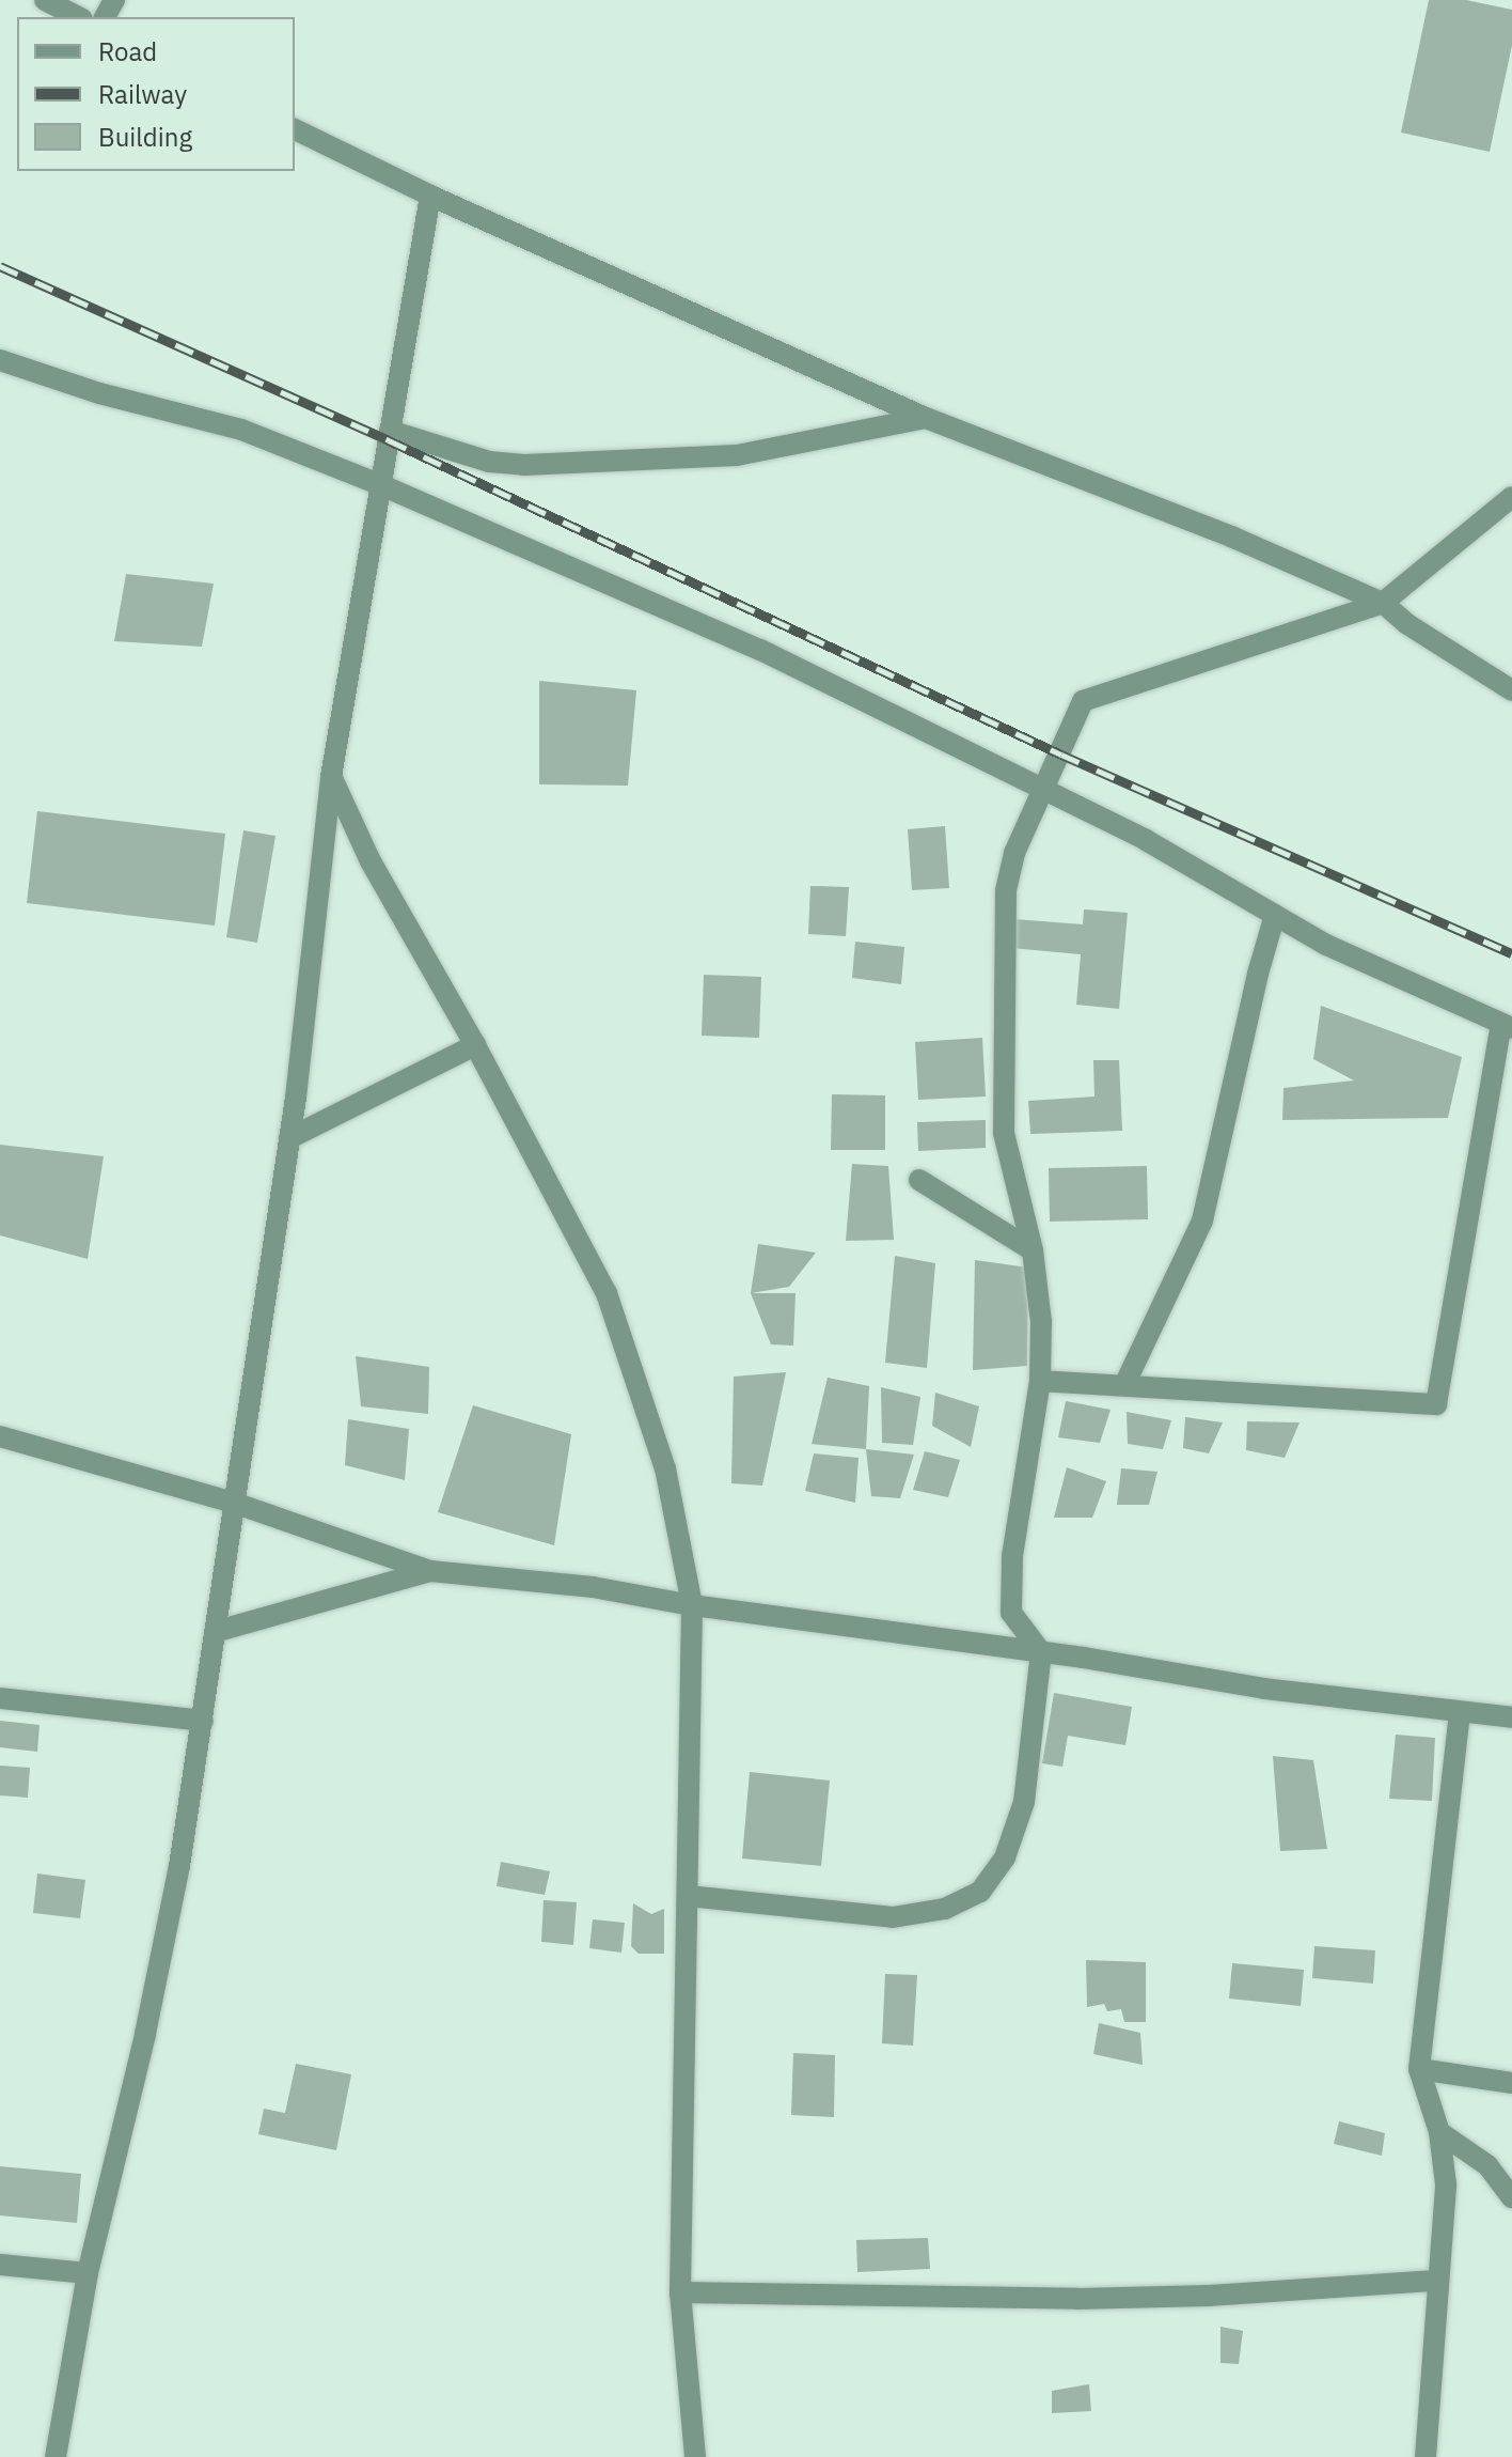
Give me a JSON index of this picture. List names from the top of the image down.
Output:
{
  "legend": ["Road", "Railway", "Building"]
}
